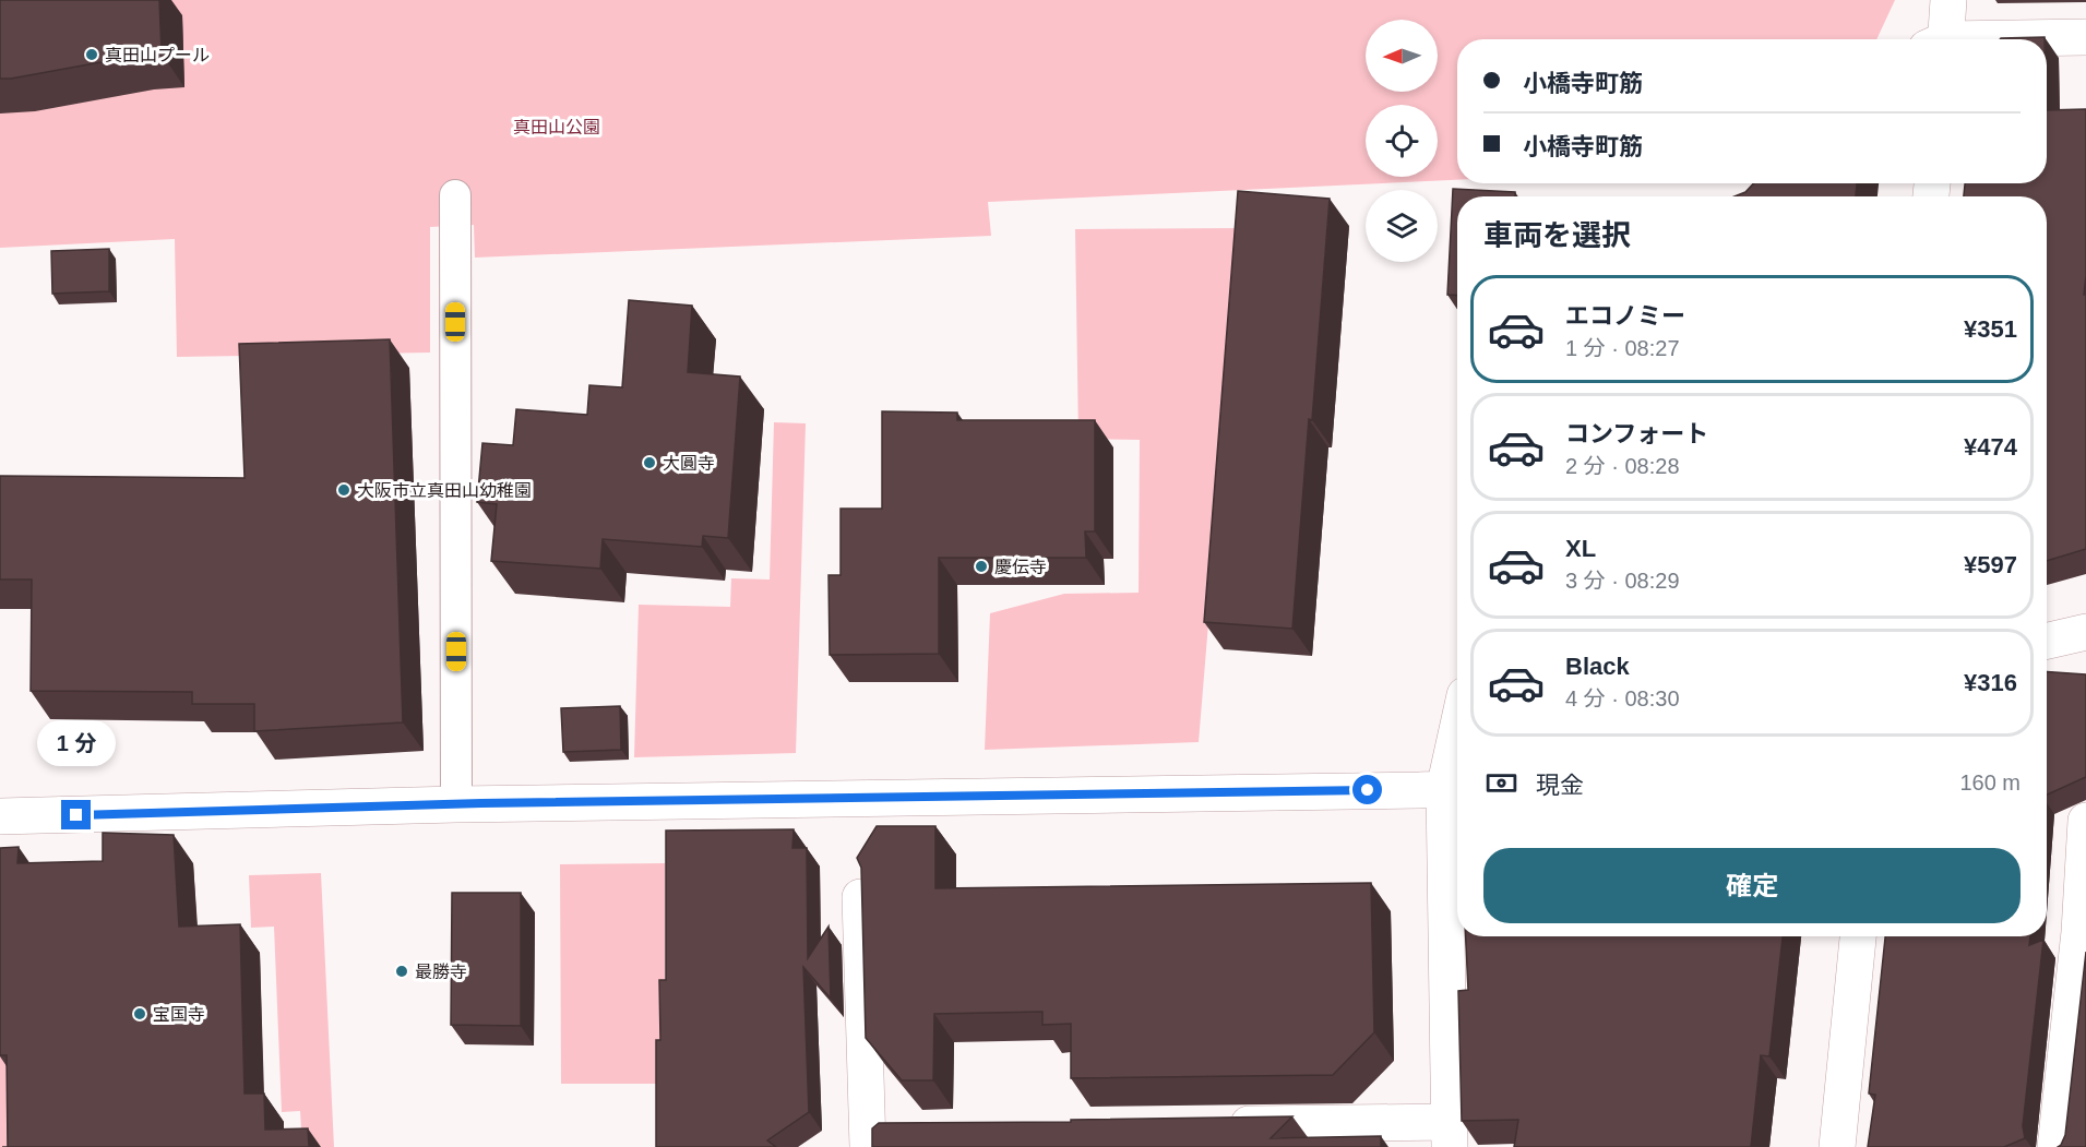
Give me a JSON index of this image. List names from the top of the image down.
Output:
{
  "parks": ["真田山公園"],
  "places": [
    "真田山プール",
    "大圓寺",
    "大阪市立真田山幼稚園",
    "慶伝寺",
    "最勝寺",
    "宝国寺"
  ],
  "north": "left",
  "page": {
    "banner": ["小橋寺町筋", "小橋寺町筋"],
    "heading": "車両を選択",
    "list": [
      {
        "name": "エコノミー",
        "note": "1 分 · 08:27",
        "value": "¥351"
      },
      {
        "name": "コンフォート",
        "note": "2 分 · 08:28",
        "value": "¥474"
      },
      {
        "name": "XL",
        "note": "3 分 · 08:29",
        "value": "¥597"
      },
      {
        "name": "Black",
        "note": "4 分 · 08:30",
        "value": "¥316"
      }
    ],
    "bubble": "1 分",
    "pay": ["現金", "160 m"],
    "buttons": "確定"
  }
}
